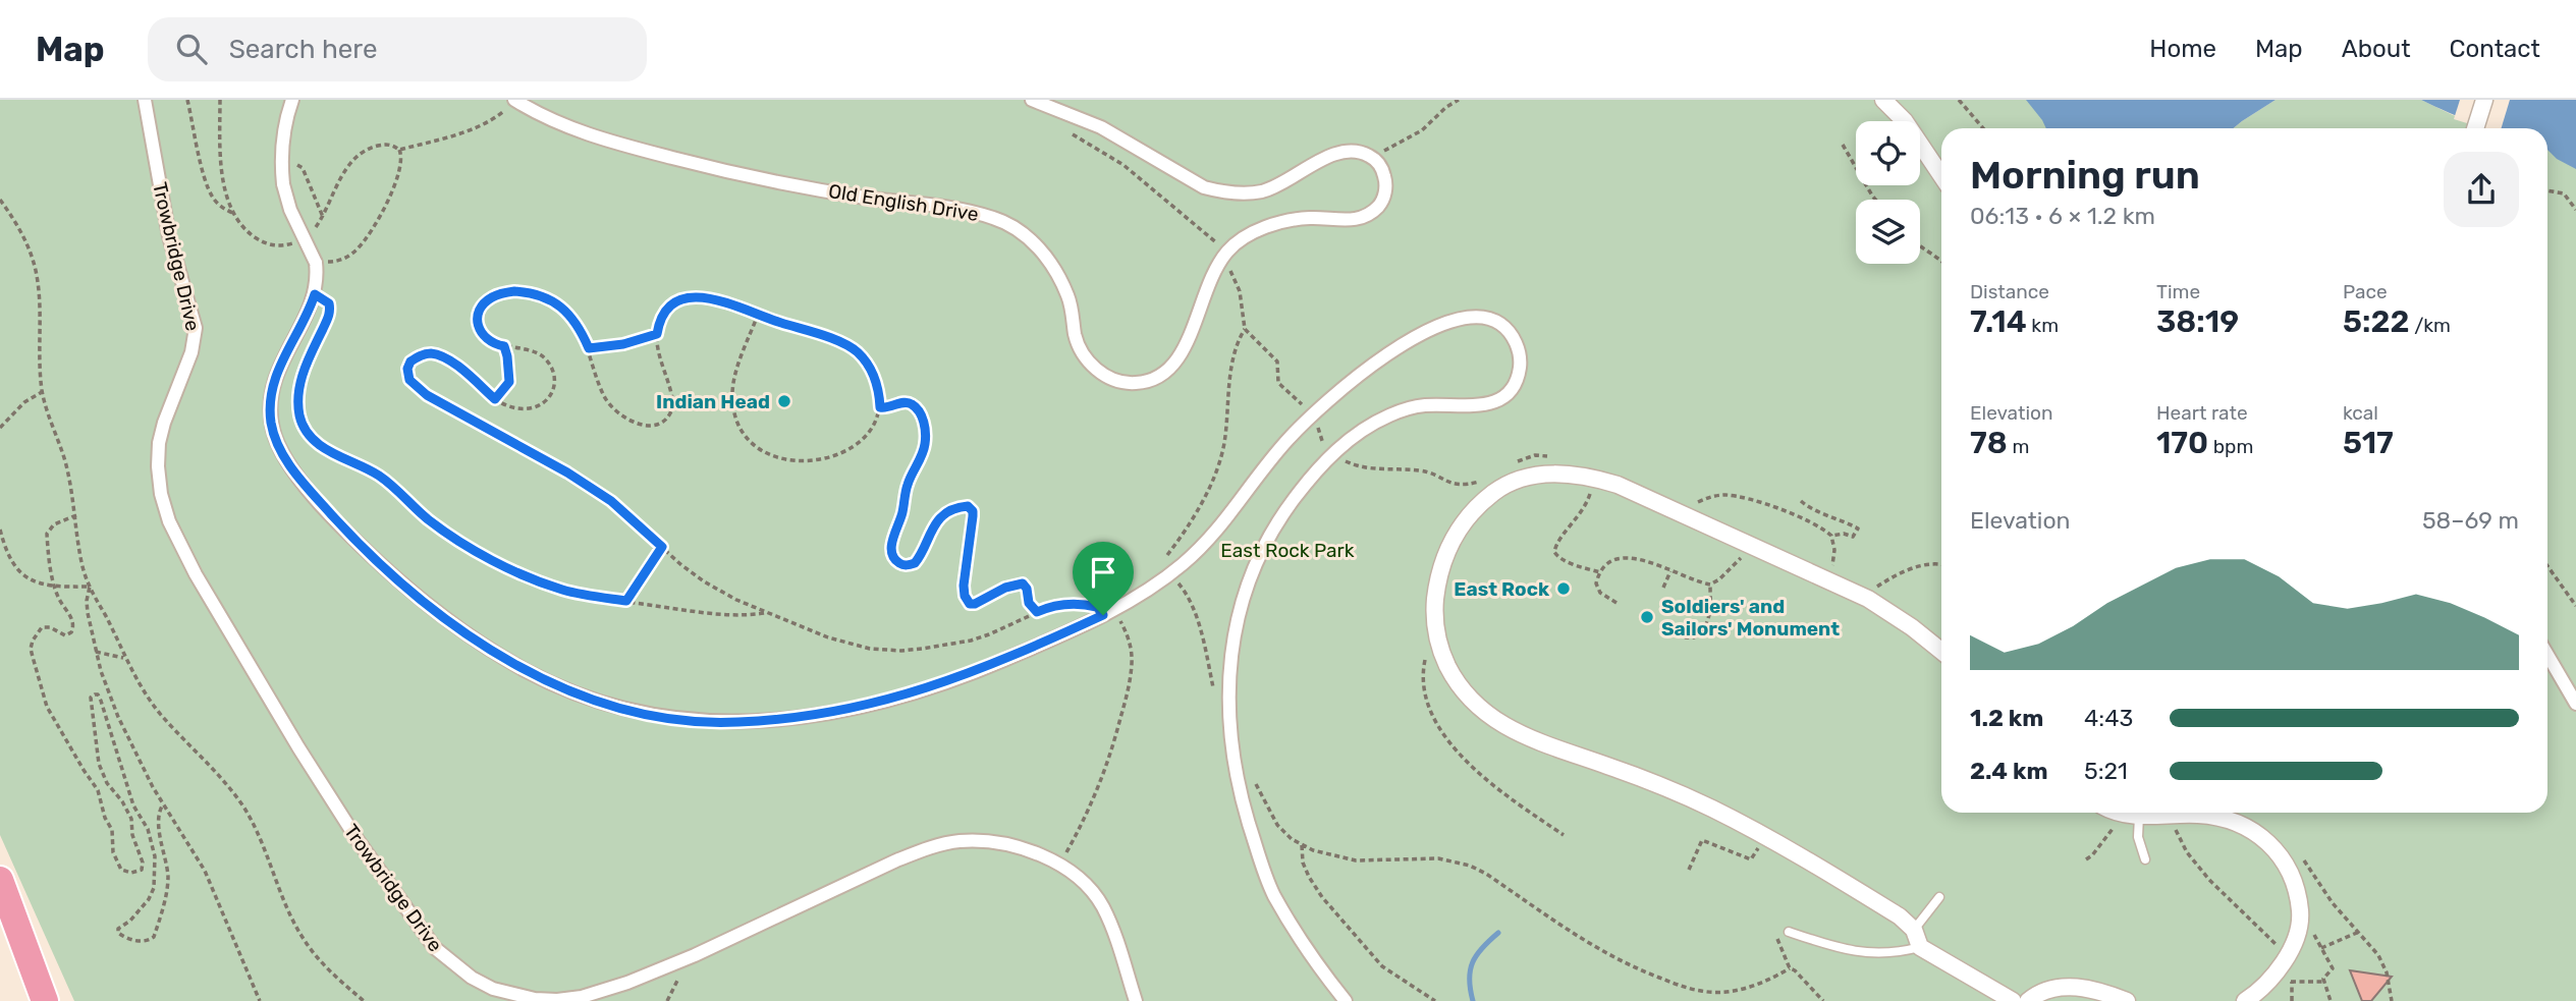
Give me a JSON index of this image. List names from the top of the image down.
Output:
{
  "streets": {
    "street": ["Old English Drive", "Trowbridge Drive"]
  },
  "parks": ["East Rock Park"],
  "places": ["Indian Head", "East Rock", "Soldiers' and Sailors' Monument"],
  "page": {
    "header": "Map",
    "search": "Search here",
    "nav": [
      "Home",
      "Map",
      "About",
      "Contact"
    ],
    "heading": ["Morning run", "06:13 · 6 × 1.2 km"],
    "stats": [
      ["Distance", "7.14 km"],
      ["Time", "38:19"],
      ["Pace", "5:22 /km"],
      ["Elevation", "78 m"],
      ["Heart rate", "170 bpm"],
      ["kcal", "517"]
    ],
    "chart": ["Elevation", "58–69 m"],
    "list": [
      {
        "name": "1.2 km",
        "note": "4:43"
      },
      {
        "name": "2.4 km",
        "note": "5:21"
      }
    ]
  }
}
